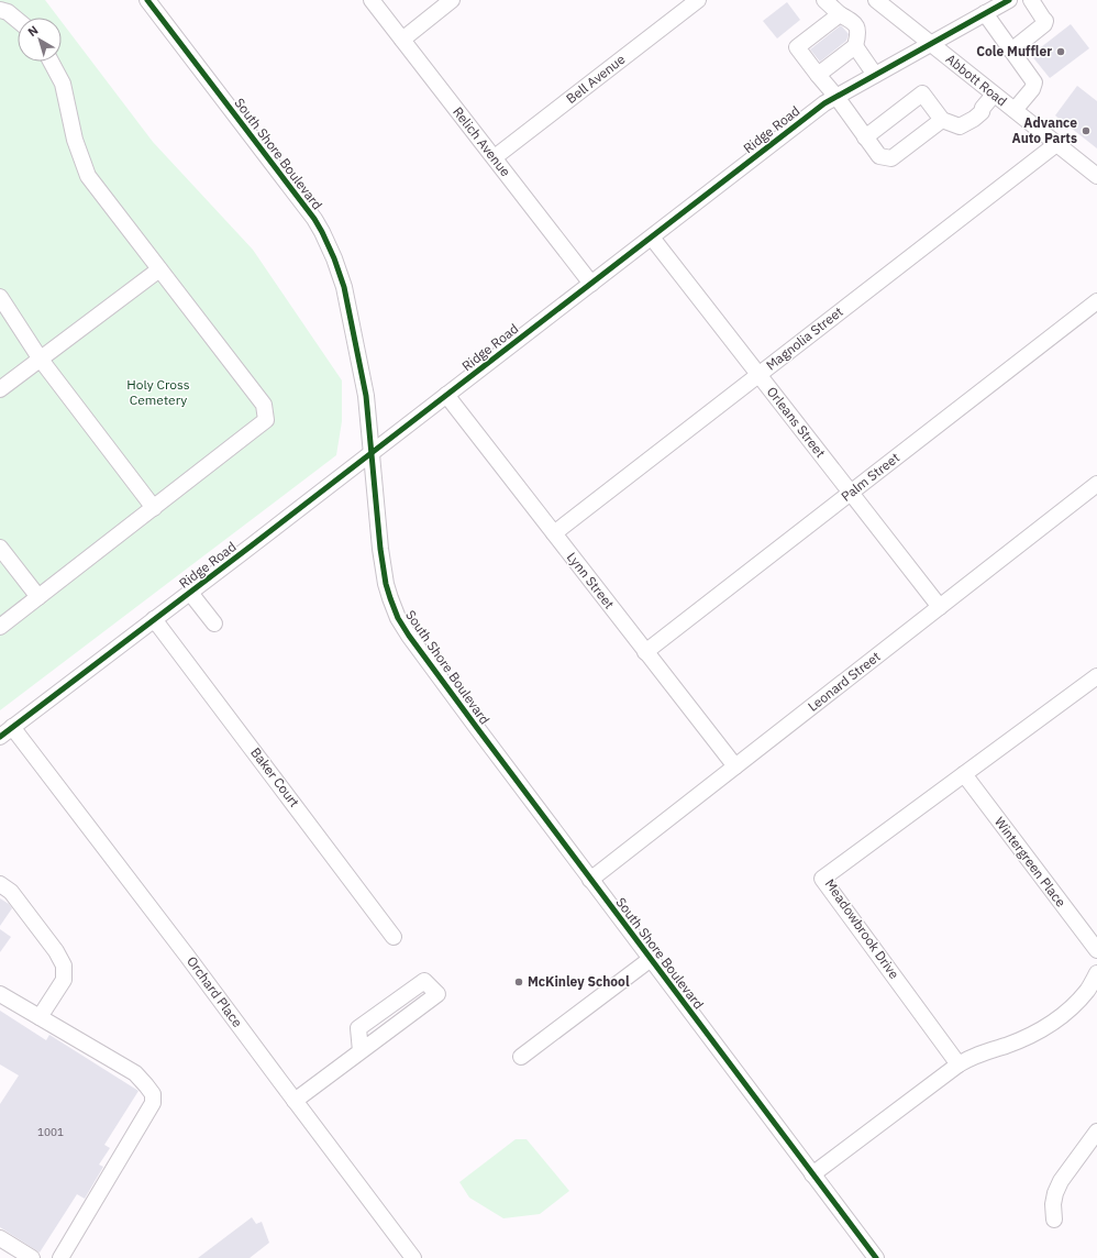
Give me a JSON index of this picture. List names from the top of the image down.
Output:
{
  "streets": {
    "street": [
      "Bell Avenue",
      "Abbott Road",
      "Ridge Road",
      "Relich Avenue",
      "South Shore Boulevard",
      "Magnolia Street",
      "Orleans Street",
      "Palm Street",
      "Lynn Street",
      "Leonard Street",
      "Baker Court",
      "Wintergreen Place",
      "Meadowbrook Drive",
      "Orchard Place"
    ]
  },
  "crossings": [
    ["Bell Avenue", "Relich Avenue"],
    ["Abbott Road", "Ridge Road"],
    ["Abbott Road", "Magnolia Street"],
    ["Ridge Road", "Relich Avenue"],
    ["Ridge Road", "South Shore Boulevard"],
    ["Ridge Road", "Orleans Street"],
    ["Ridge Road", "Lynn Street"],
    ["Ridge Road", "Baker Court"],
    ["Ridge Road", "Orchard Place"],
    ["South Shore Boulevard", "Leonard Street"],
    ["Magnolia Street", "Orleans Street"],
    ["Magnolia Street", "Lynn Street"],
    ["Orleans Street", "Palm Street"],
    ["Orleans Street", "Leonard Street"],
    ["Palm Street", "Lynn Street"],
    ["Lynn Street", "Leonard Street"],
    ["Wintergreen Place", "Meadowbrook Drive"]
  ],
  "parks": ["Holy Cross Cemetery"],
  "places": ["Cole Muffler", "Advance Auto Parts", "McKinley School"],
  "house_numbers": ["1001"],
  "north": "top left"
}
